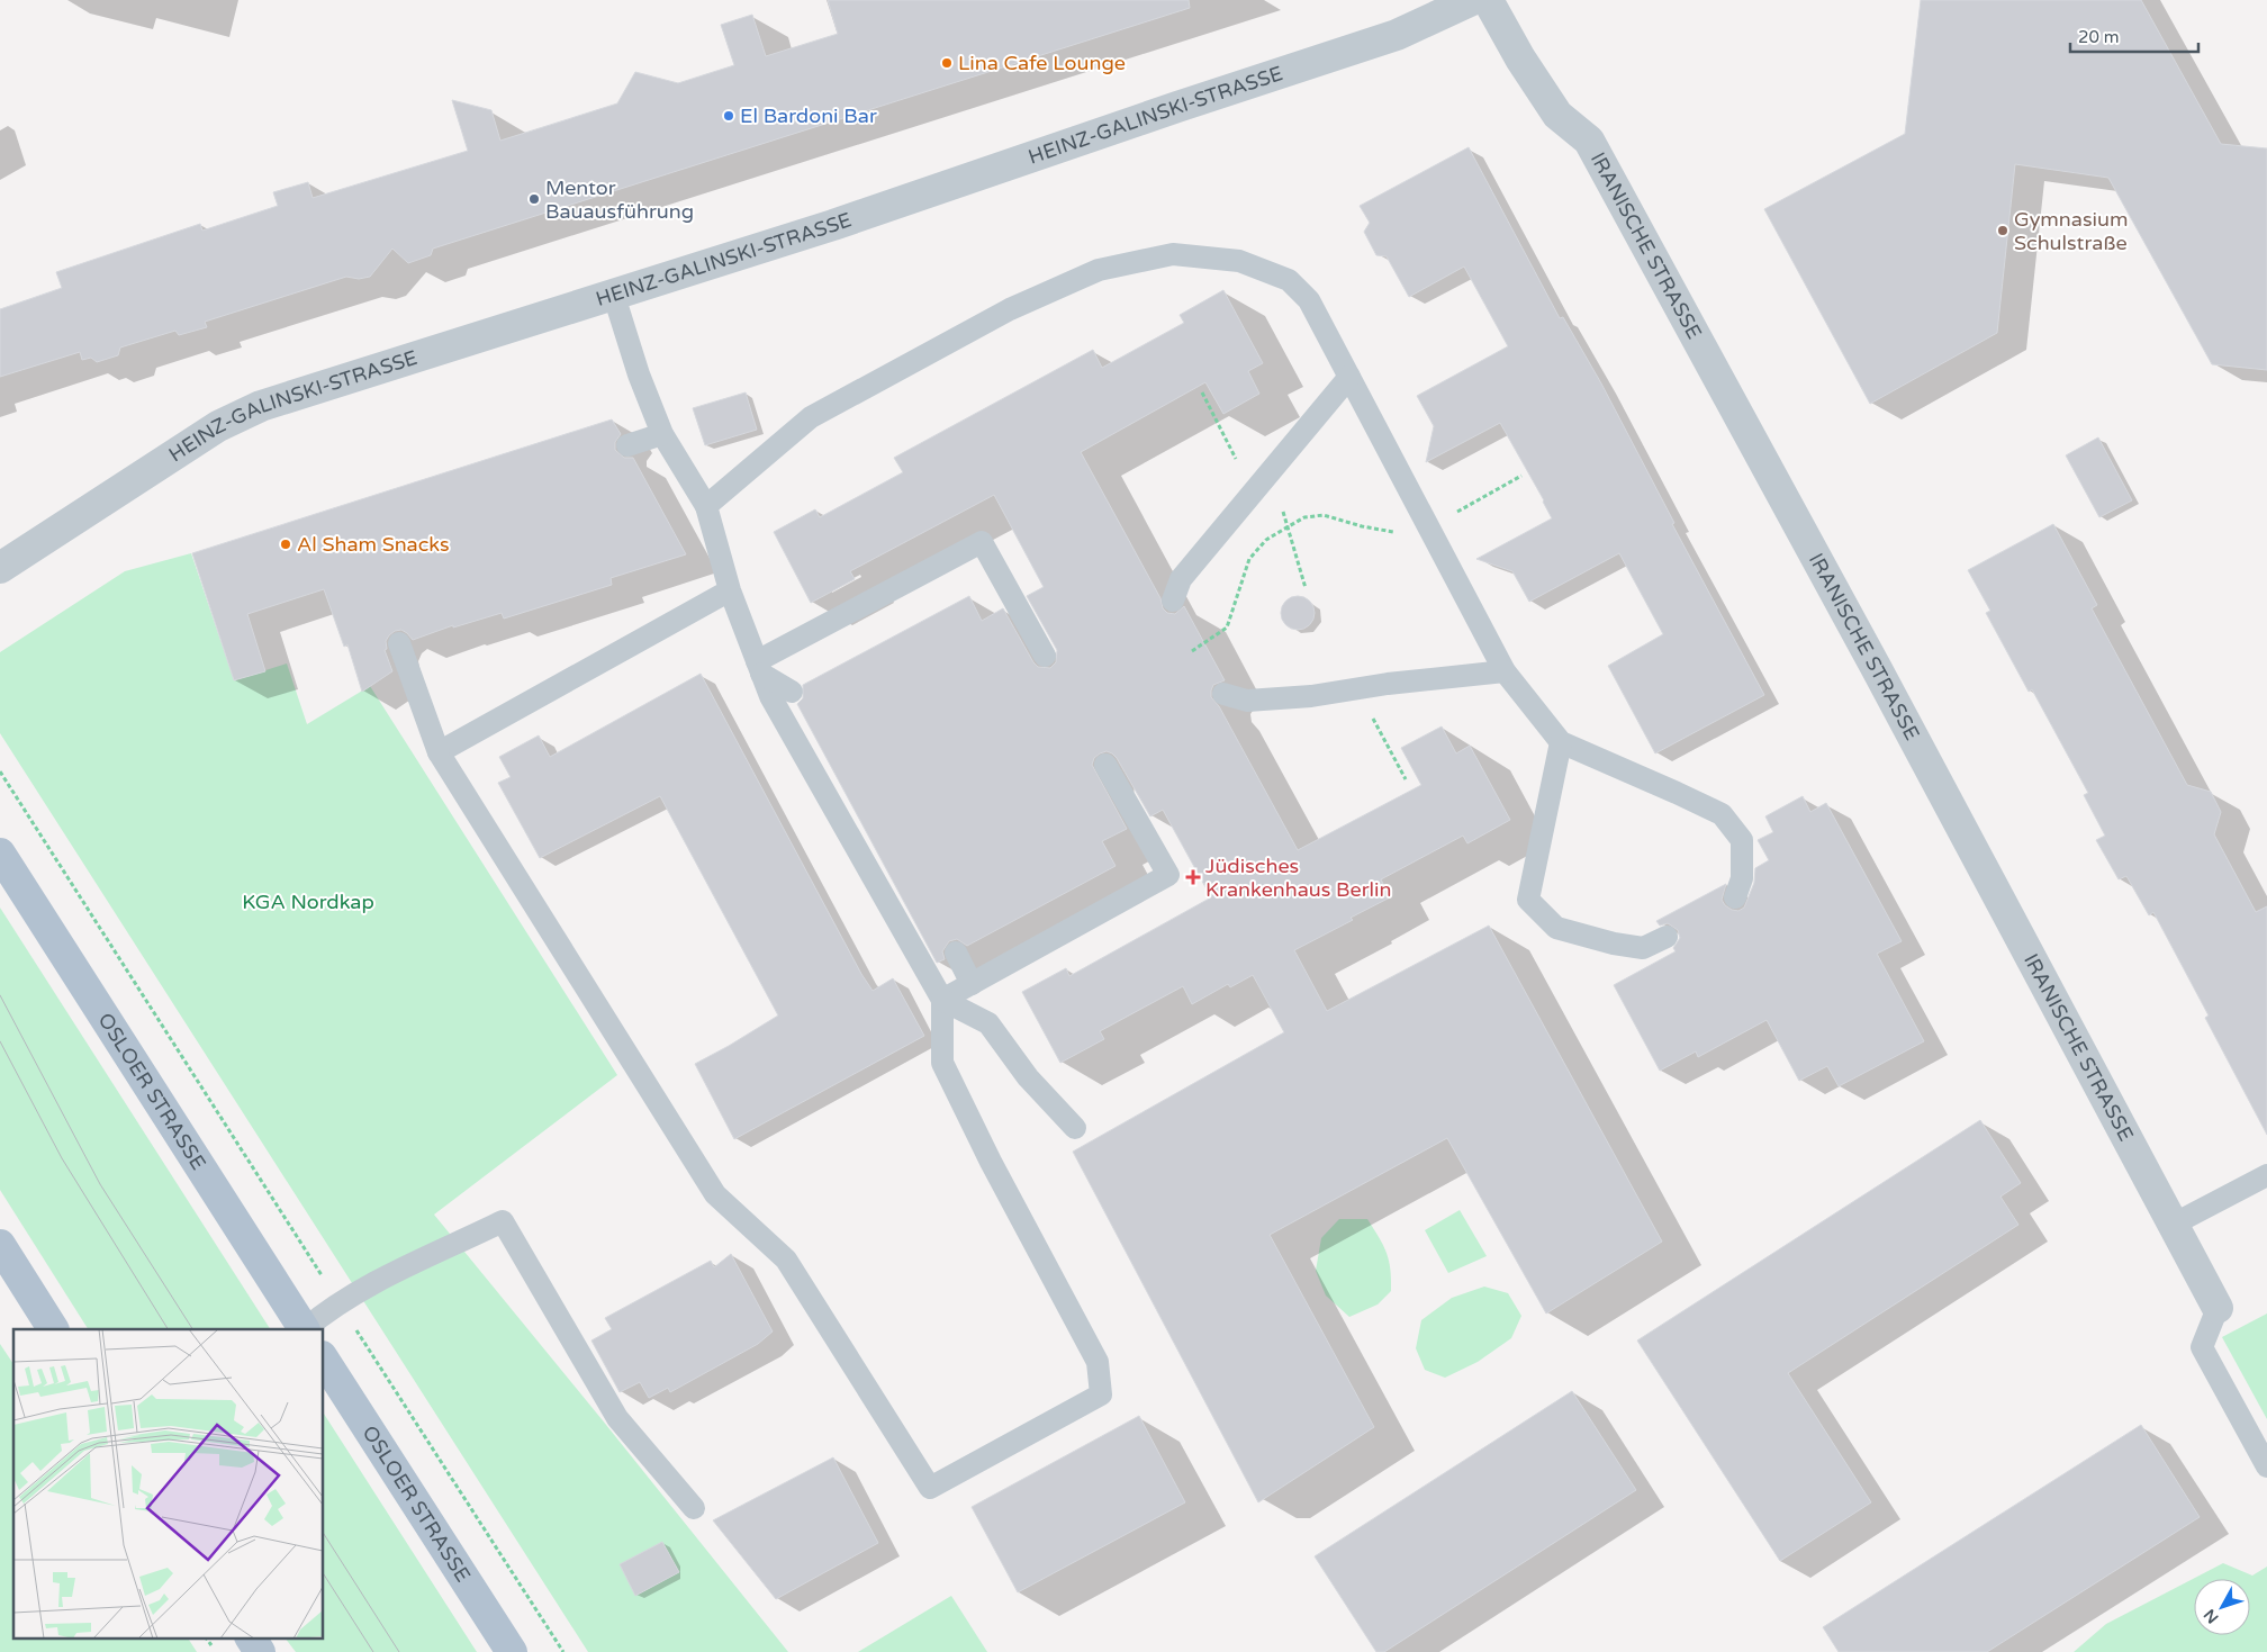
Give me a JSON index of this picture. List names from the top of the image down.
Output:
{
  "streets": {
    "main road": ["OSLOER STRASSE"],
    "street": ["HEINZ-GALINSKI-STRASSE", "IRANISCHE STRASSE"]
  },
  "parks": ["KGA Nordkap"],
  "places": {
    "other": [
      "Lina Cafe Lounge",
      "El Bardoni Bar",
      "Mentor Bauausführung",
      "Gymnasium Schulstraße",
      "Al Sham Snacks"
    ],
    "health": ["Jüdisches Krankenhaus Berlin"]
  },
  "scale_bar": "20 m",
  "north": "bottom left"
}
